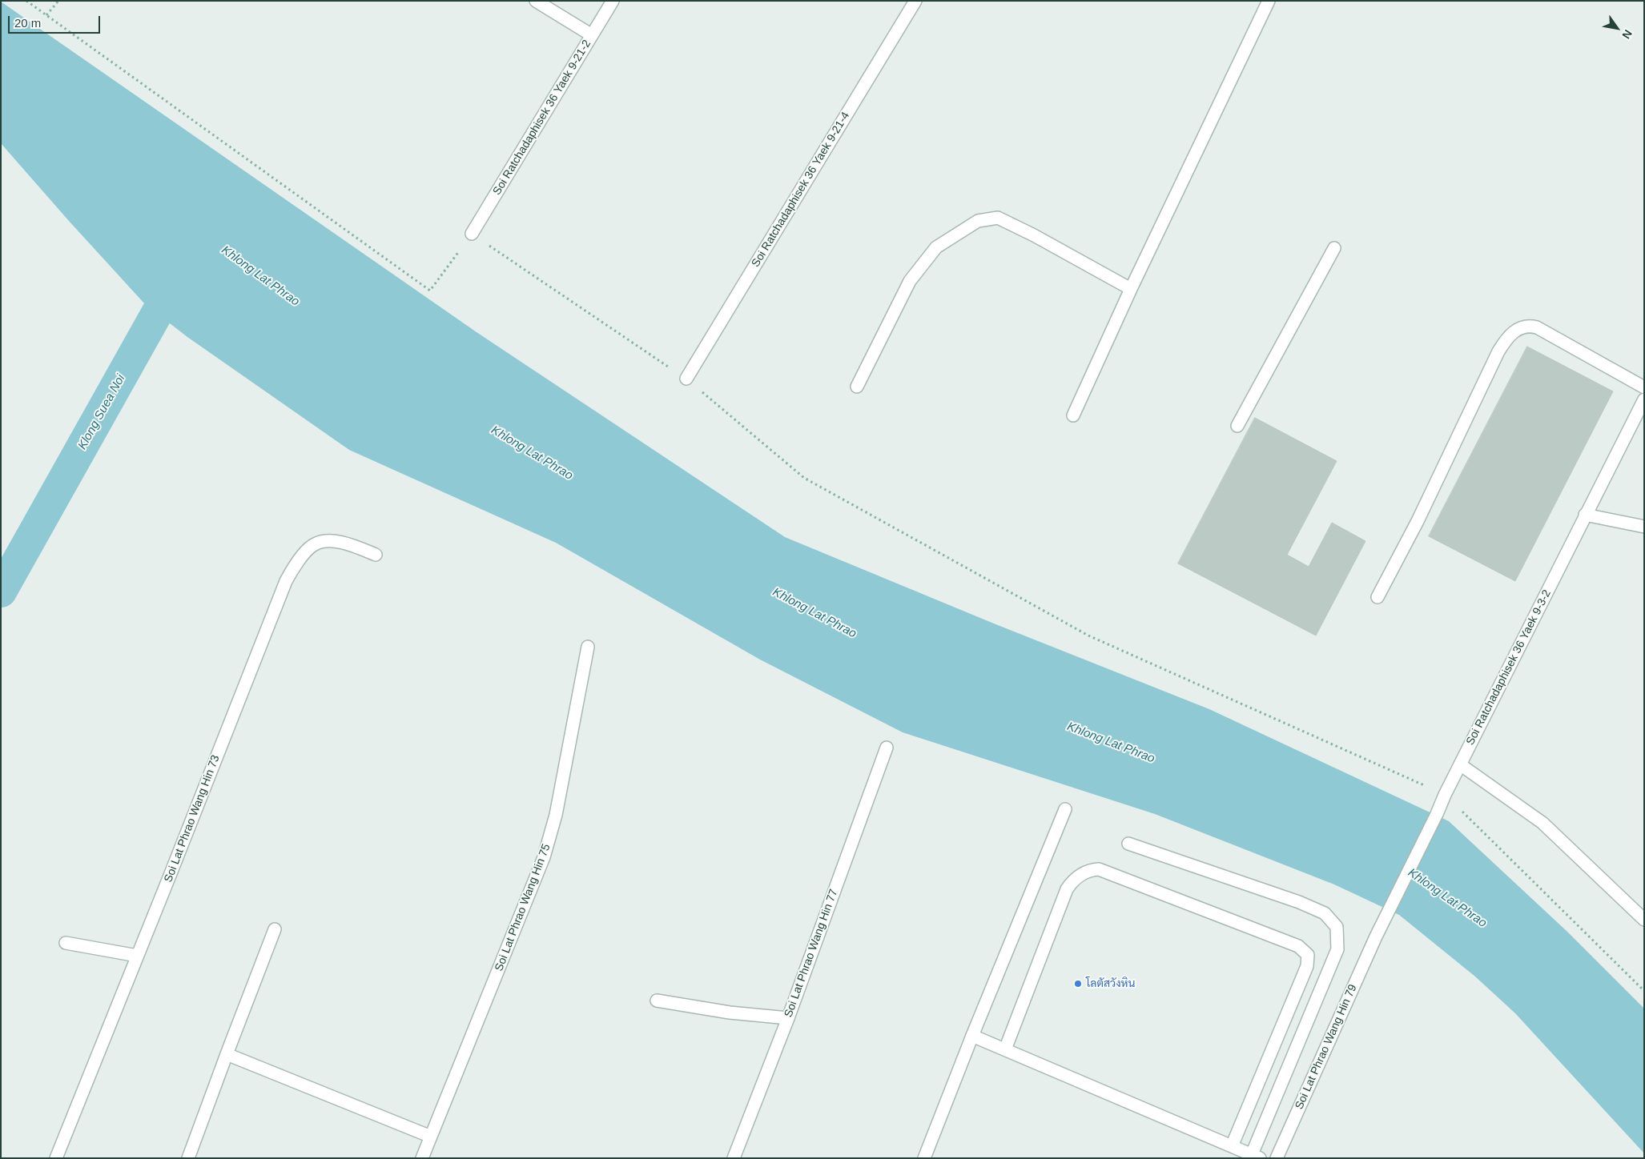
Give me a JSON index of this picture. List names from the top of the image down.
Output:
{
  "streets": {
    "street": [
      "Soi Ratchadaphisek 36 Yaek 9-21-2",
      "Soi Ratchadaphisek 36 Yaek 9-21-4",
      "Soi Ratchadaphisek 36 Yaek 9-3-2",
      "Soi Lat Phrao Wang Hin 73",
      "Soi Lat Phrao Wang Hin 75",
      "Soi Lat Phrao Wang Hin 77",
      "Soi Lat Phrao Wang Hin 79"
    ]
  },
  "crossings": [
    ["Soi Ratchadaphisek 36 Yaek 9-3-2", "Soi Lat Phrao Wang Hin 79"]
  ],
  "water": ["Khlong Lat Phrao", "Klong Suea Noi"],
  "places": ["โลตัสวังหิน"],
  "scale_bar": "20 m",
  "north": "bottom right"
}
